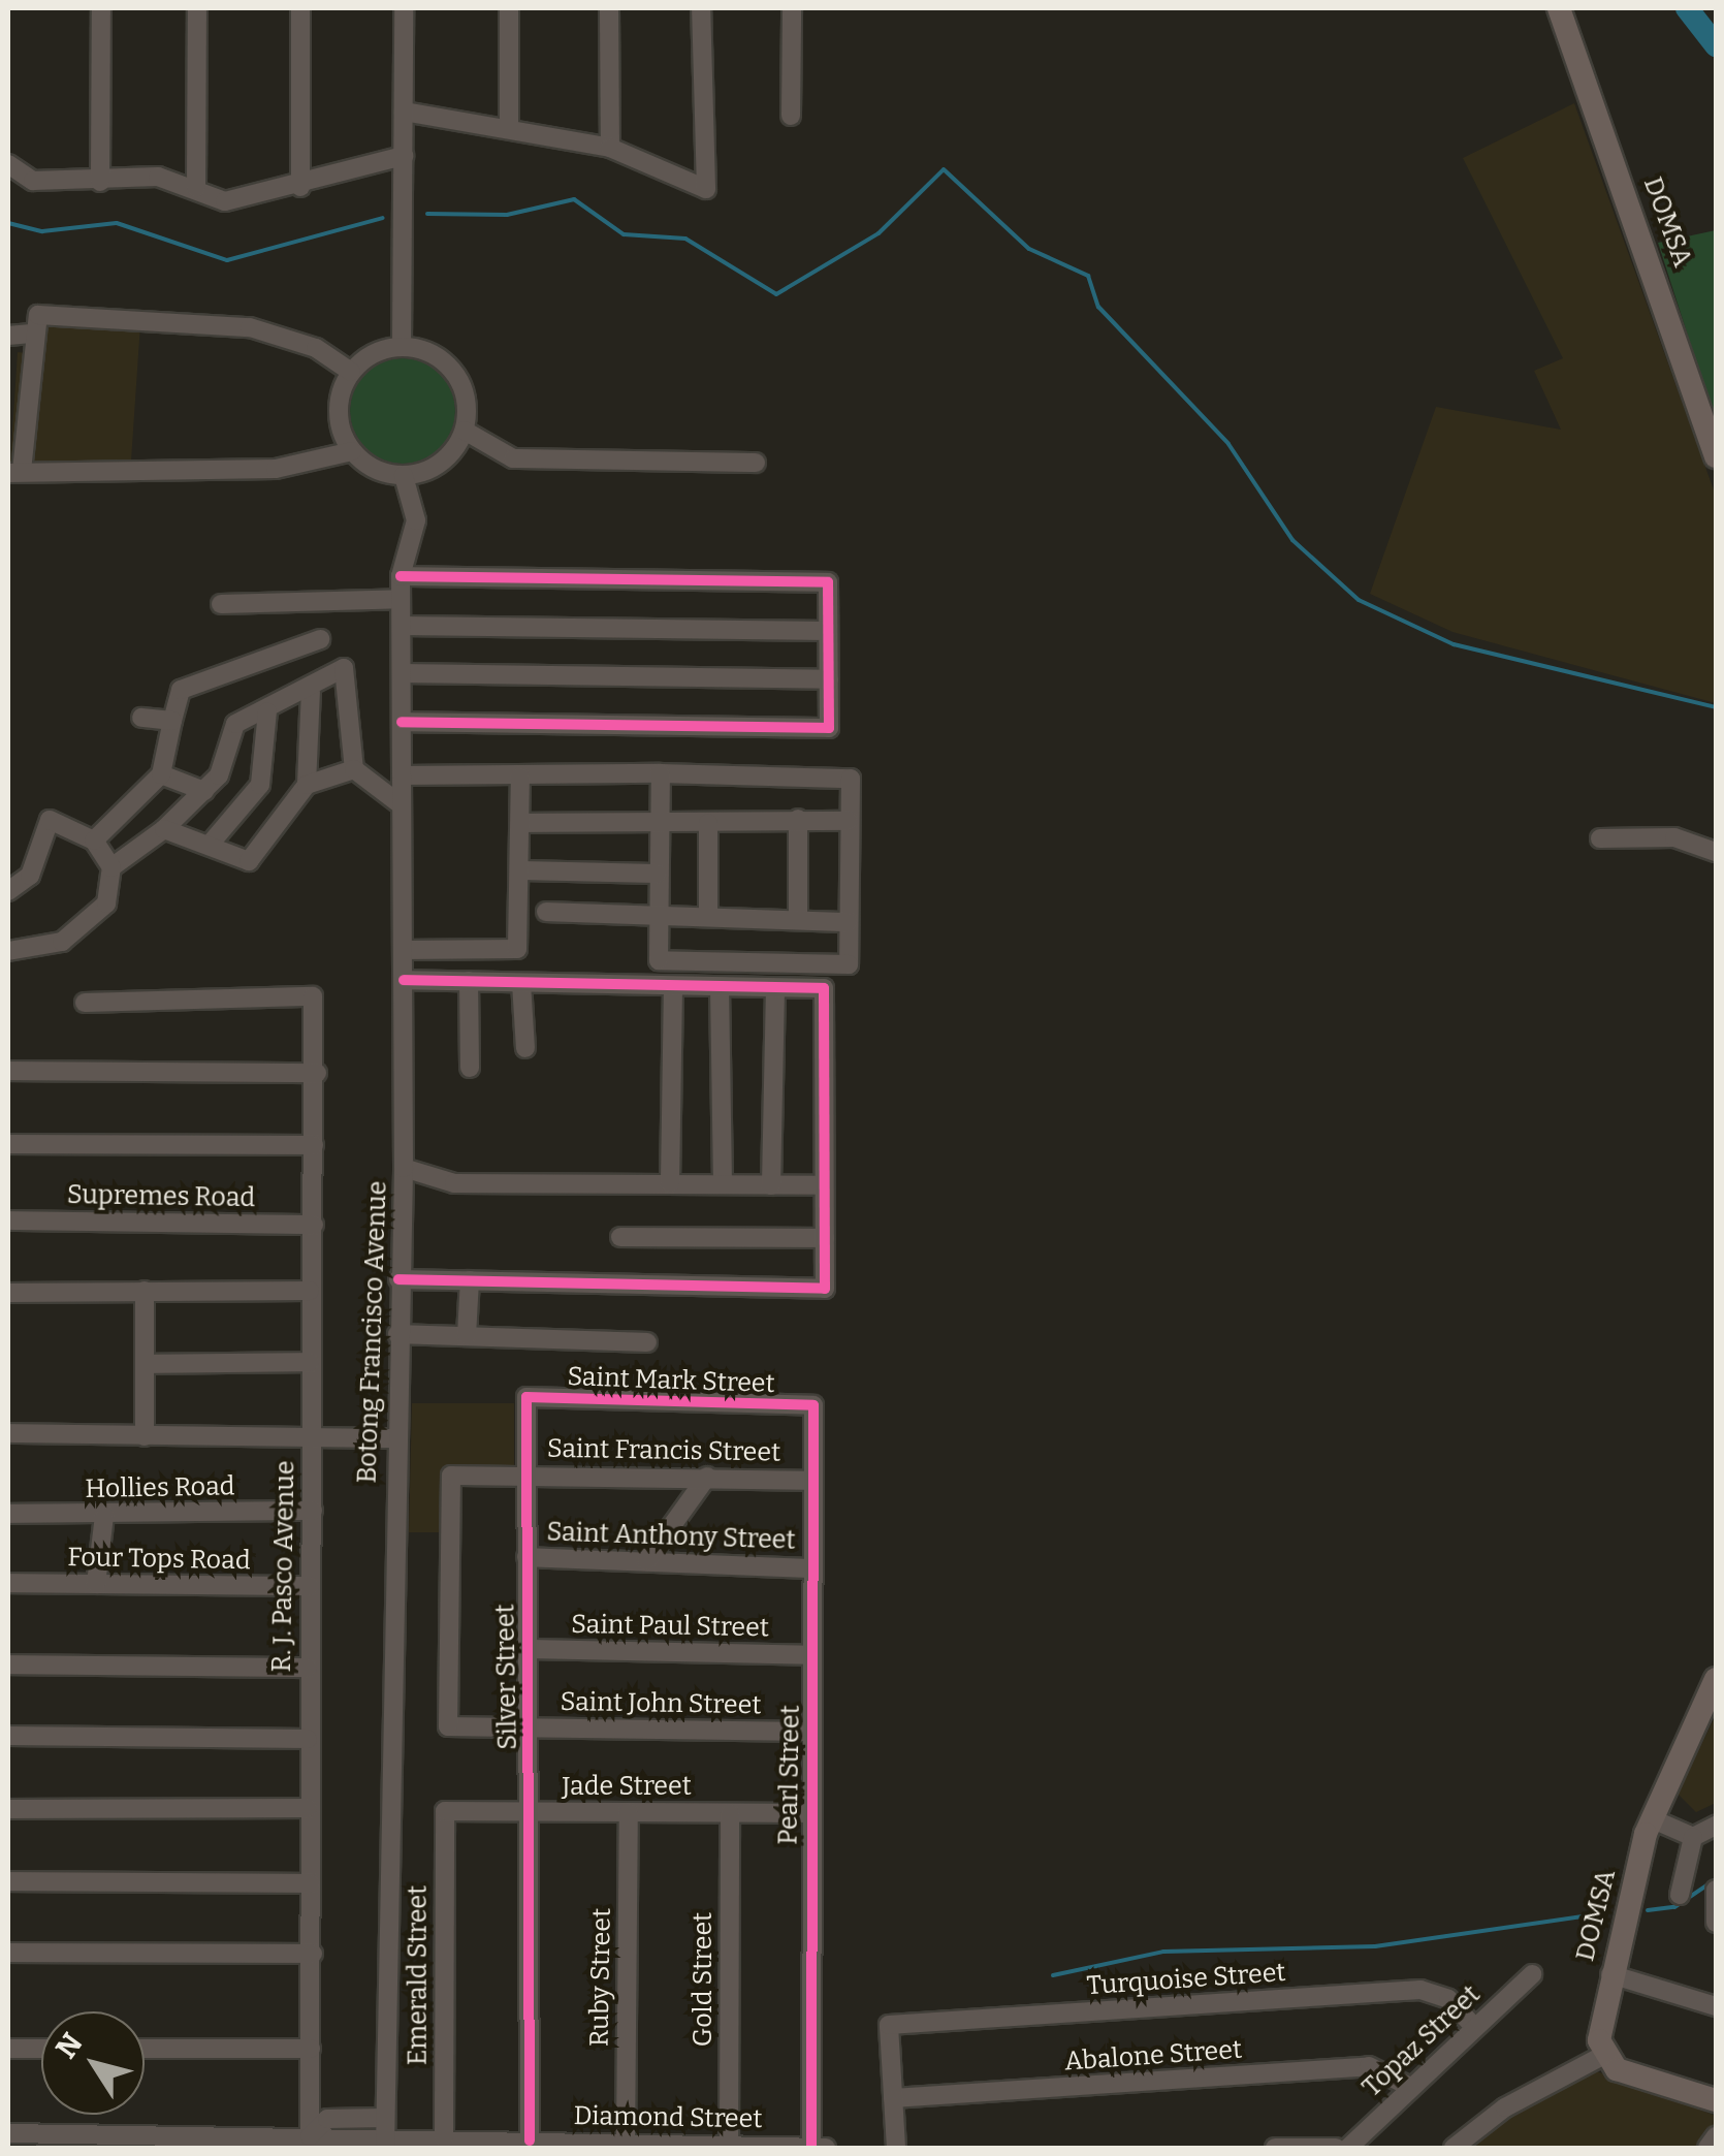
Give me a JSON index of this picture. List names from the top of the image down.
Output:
{
  "streets": {
    "main road": ["DOMSA"],
    "street": [
      "Supremes Road",
      "Botong Francisco Avenue",
      "Saint Mark Street",
      "Saint Francis Street",
      "Hollies Road",
      "Saint Anthony Street",
      "Four Tops Road",
      "R. J. Pasco Avenue",
      "Saint Paul Street",
      "Silver Street",
      "Saint John Street",
      "Pearl Street",
      "Jade Street",
      "Emerald Street",
      "Ruby Street",
      "Gold Street",
      "Turquoise Street",
      "Topaz Street",
      "Abalone Street",
      "Diamond Street"
    ]
  },
  "crossings": [
    ["Supremes Road", "R. J. Pasco Avenue"],
    ["Botong Francisco Avenue", "Diamond Street"],
    ["Saint Mark Street", "Silver Street"],
    ["Saint Mark Street", "Pearl Street"],
    ["Saint Francis Street", "Silver Street"],
    ["Saint Francis Street", "Saint John Street"],
    ["Saint Francis Street", "Pearl Street"],
    ["Hollies Road", "R. J. Pasco Avenue"],
    ["Saint Anthony Street", "Silver Street"],
    ["Saint Anthony Street", "Pearl Street"],
    ["Four Tops Road", "R. J. Pasco Avenue"],
    ["R. J. Pasco Avenue", "Diamond Street"],
    ["Saint Paul Street", "Silver Street"],
    ["Saint Paul Street", "Pearl Street"],
    ["Silver Street", "Saint John Street"],
    ["Silver Street", "Jade Street"],
    ["Silver Street", "Diamond Street"],
    ["Saint John Street", "Pearl Street"],
    ["Pearl Street", "Jade Street"],
    ["Pearl Street", "Diamond Street"],
    ["Jade Street", "Emerald Street"],
    ["Jade Street", "Ruby Street"],
    ["Jade Street", "Gold Street"],
    ["Emerald Street", "Diamond Street"],
    ["Ruby Street", "Diamond Street"],
    ["Gold Street", "Diamond Street"],
    ["Turquoise Street", "Topaz Street"],
    ["Turquoise Street", "Abalone Street"],
    ["Topaz Street", "Abalone Street"]
  ],
  "north": "top left"
}
